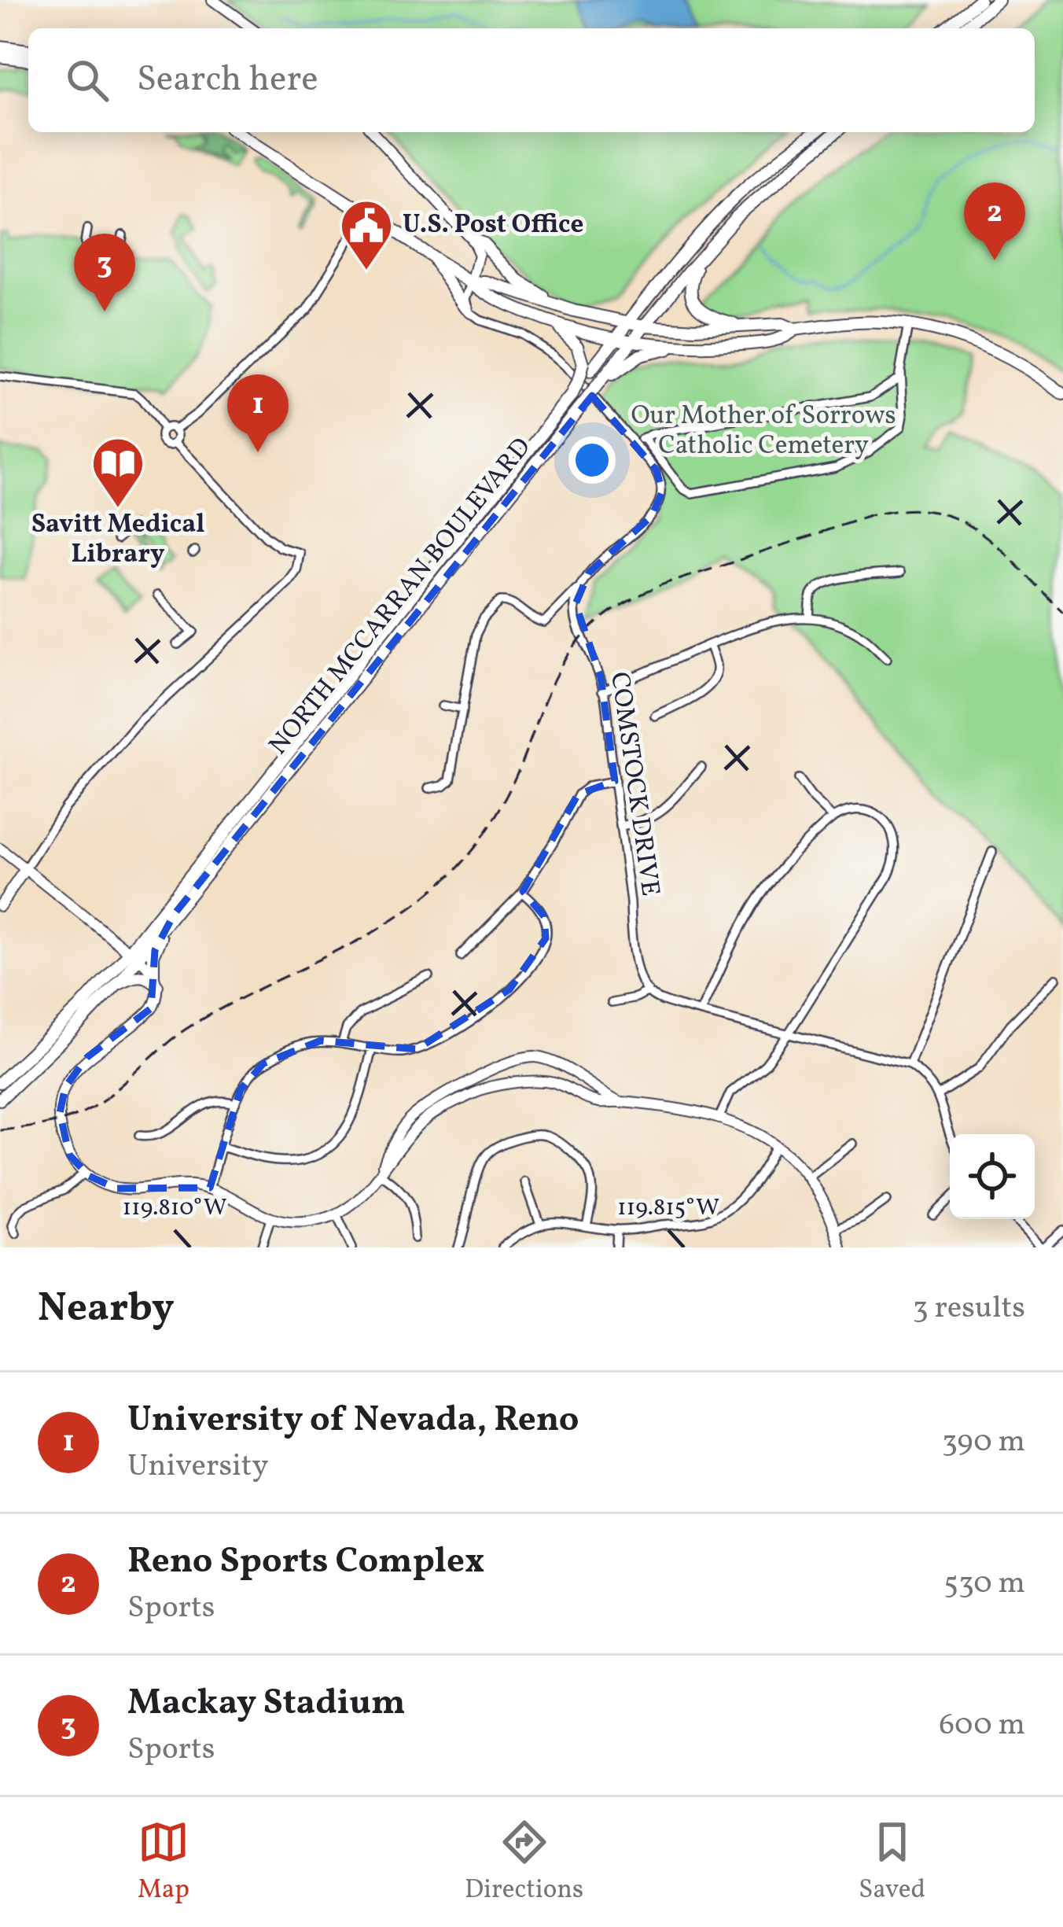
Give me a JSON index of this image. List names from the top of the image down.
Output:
{
  "streets": {
    "main road": ["NORTH MCCARRAN BOULEVARD"],
    "street": ["COMSTOCK DRIVE"]
  },
  "parks": ["Our Mother of Sorrows Catholic Cemetery"],
  "places": {
    "public building": ["U.S. Post Office"],
    "library": ["Savitt Medical Library"]
  },
  "page": {
    "search": "Search here",
    "pins": ["2", "3", "1"],
    "heading": ["Nearby", "3 results"],
    "list": [
      {
        "mark": "1",
        "name": "University of Nevada, Reno",
        "note": "University",
        "value": "390 m"
      },
      {
        "mark": "2",
        "name": "Reno Sports Complex",
        "note": "Sports",
        "value": "530 m"
      },
      {
        "mark": "3",
        "name": "Mackay Stadium",
        "note": "Sports",
        "value": "600 m"
      }
    ],
    "nav": ["Map", "Directions", "Saved"]
  },
  "coordinates": ["119.810°W", "119.815°W"]
}
